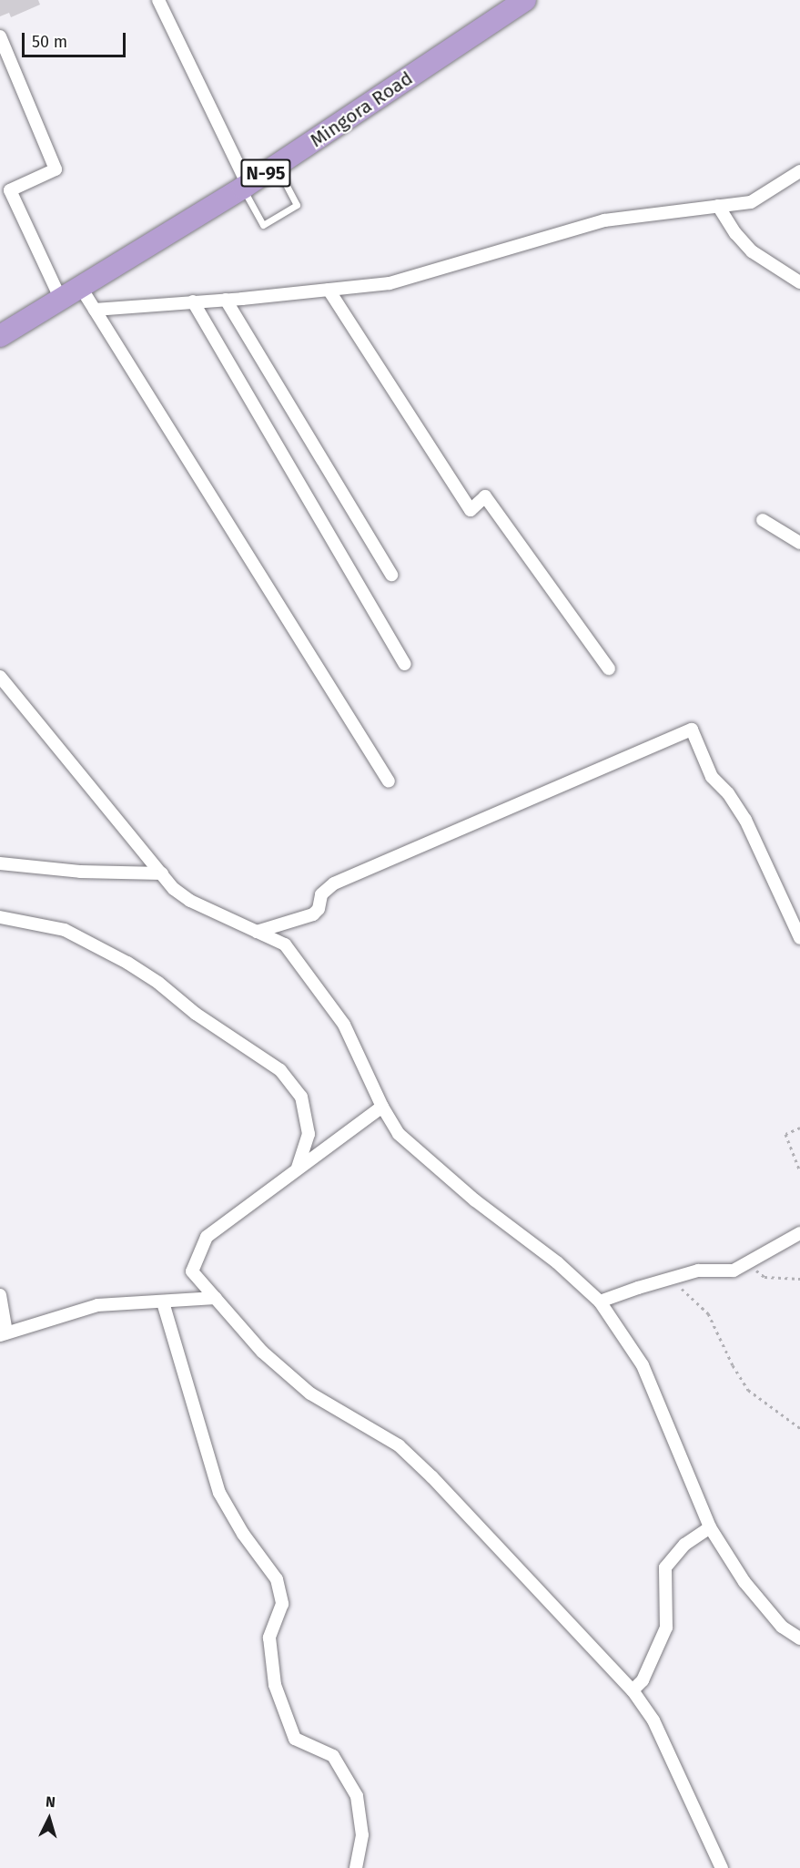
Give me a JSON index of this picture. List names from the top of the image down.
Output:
{
  "streets": {
    "highway": ["Mingora Road", "N-95"]
  },
  "scale_bar": "50 m",
  "north": "top"
}
